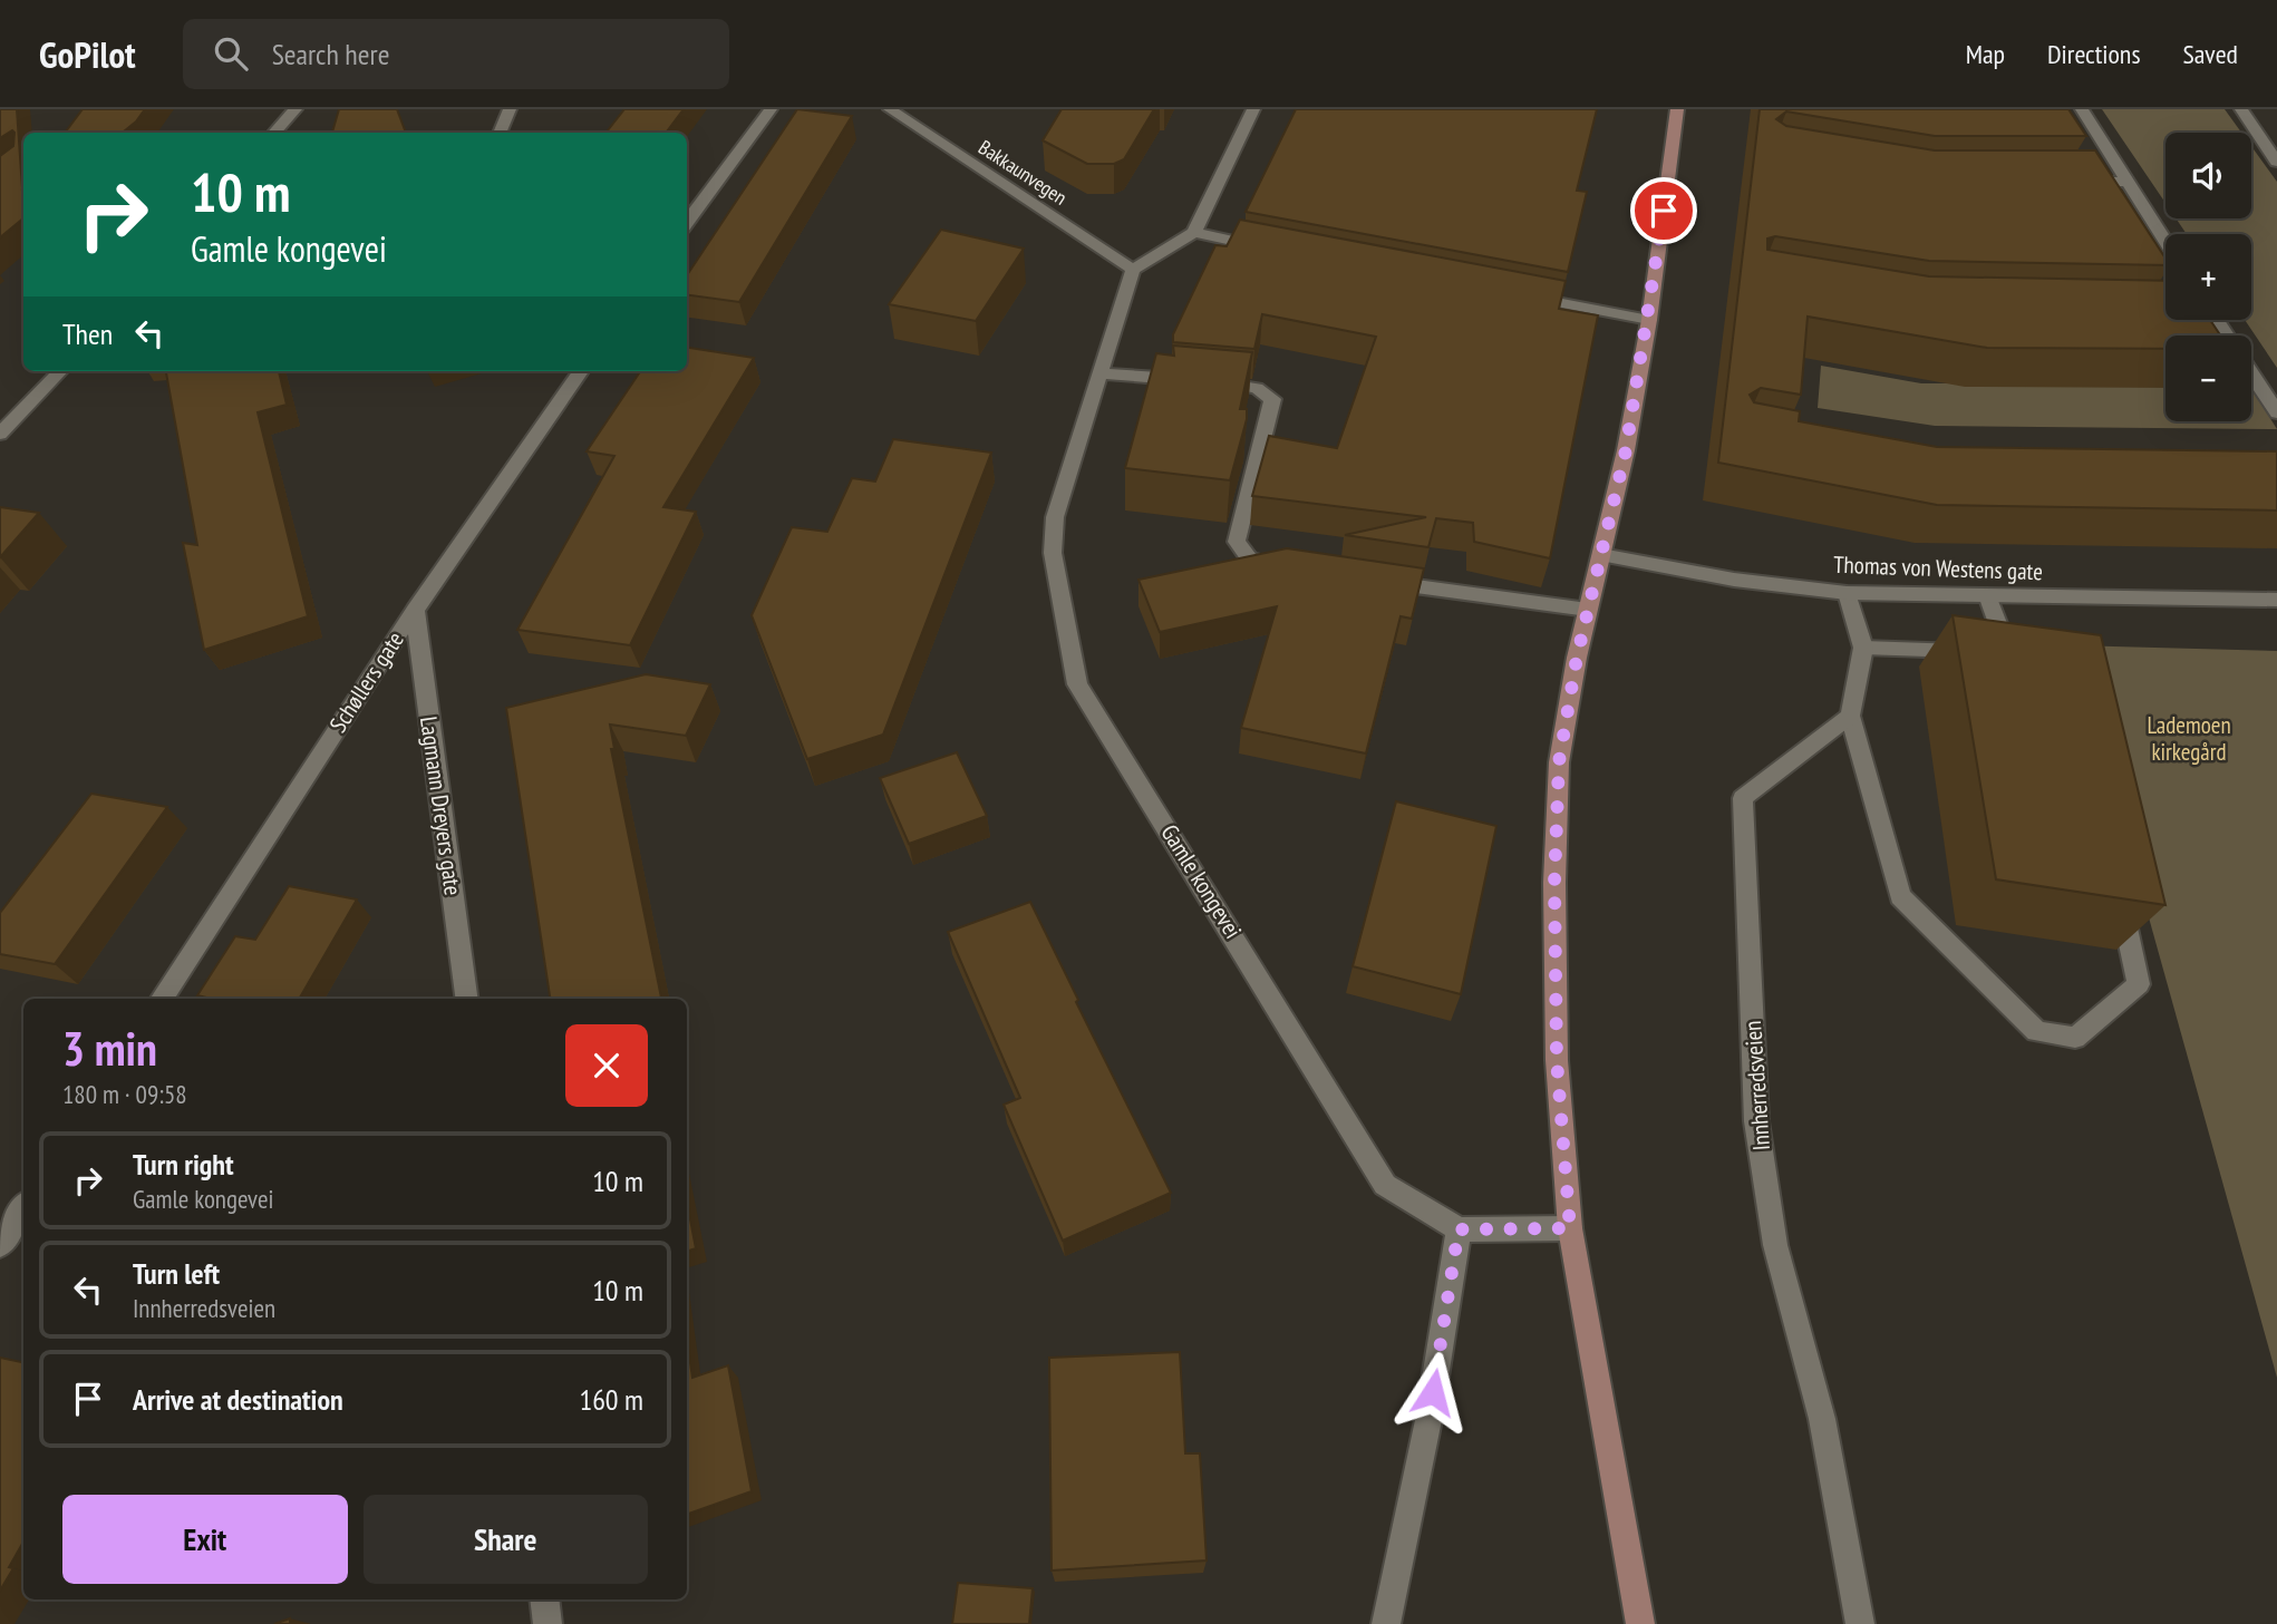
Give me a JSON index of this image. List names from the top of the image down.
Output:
{
  "streets": {
    "street": [
      "Bakkaunvegen",
      "Thomas von Westens gate",
      "Schøllers gate",
      "Lagmann Dreyers gate",
      "Gamle kongevei",
      "Innherredsveien"
    ]
  },
  "crossings": [
    ["Bakkaunvegen", "Gamle kongevei"],
    ["Schøllers gate", "Lagmann Dreyers gate"]
  ],
  "parks": ["Lademoen kirkegård"],
  "page": {
    "header": "GoPilot",
    "search": "Search here",
    "nav": ["Map", "Directions", "Saved"],
    "map_buttons": ["+", "−"],
    "turn": ["10 m", "Gamle kongevei"],
    "then": "Then",
    "heading": ["3 min", "180 m · 09:58"],
    "list": [
      {
        "name": "Turn right",
        "note": "Gamle kongevei",
        "value": "10 m"
      },
      {
        "name": "Turn left",
        "note": "Innherredsveien",
        "value": "10 m"
      },
      {
        "name": "Arrive at destination",
        "value": "160 m"
      }
    ],
    "buttons": ["Exit", "Share"]
  }
}
